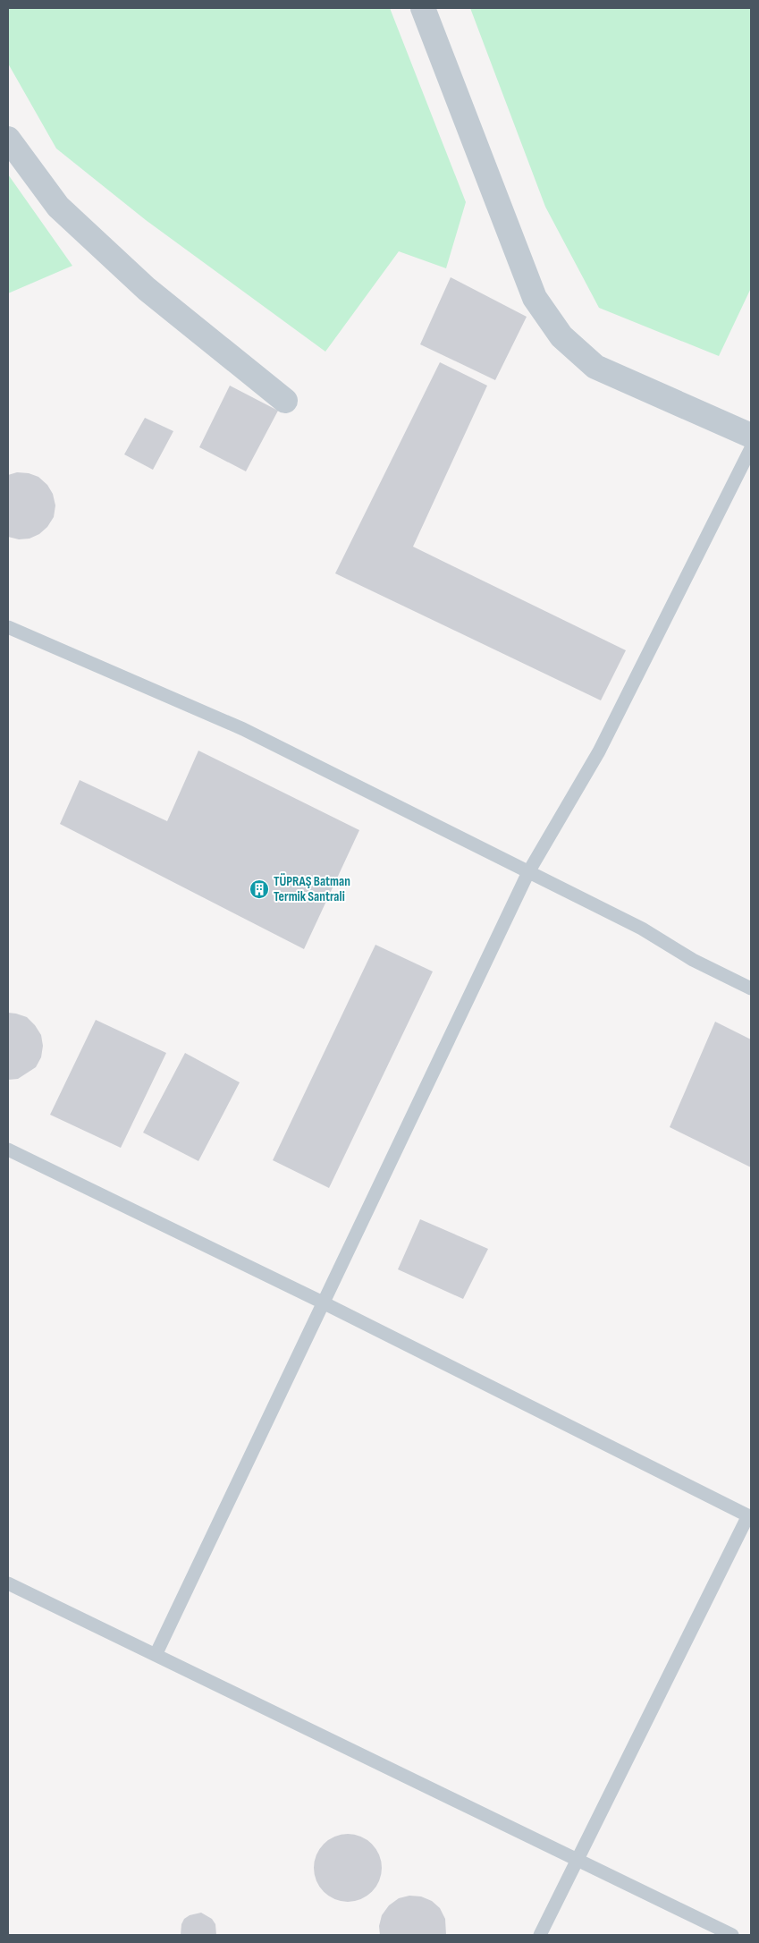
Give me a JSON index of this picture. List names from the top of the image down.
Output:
{
  "places": {
    "building": ["TÜPRAŞ Batman Termik Santrali"]
  }
}
